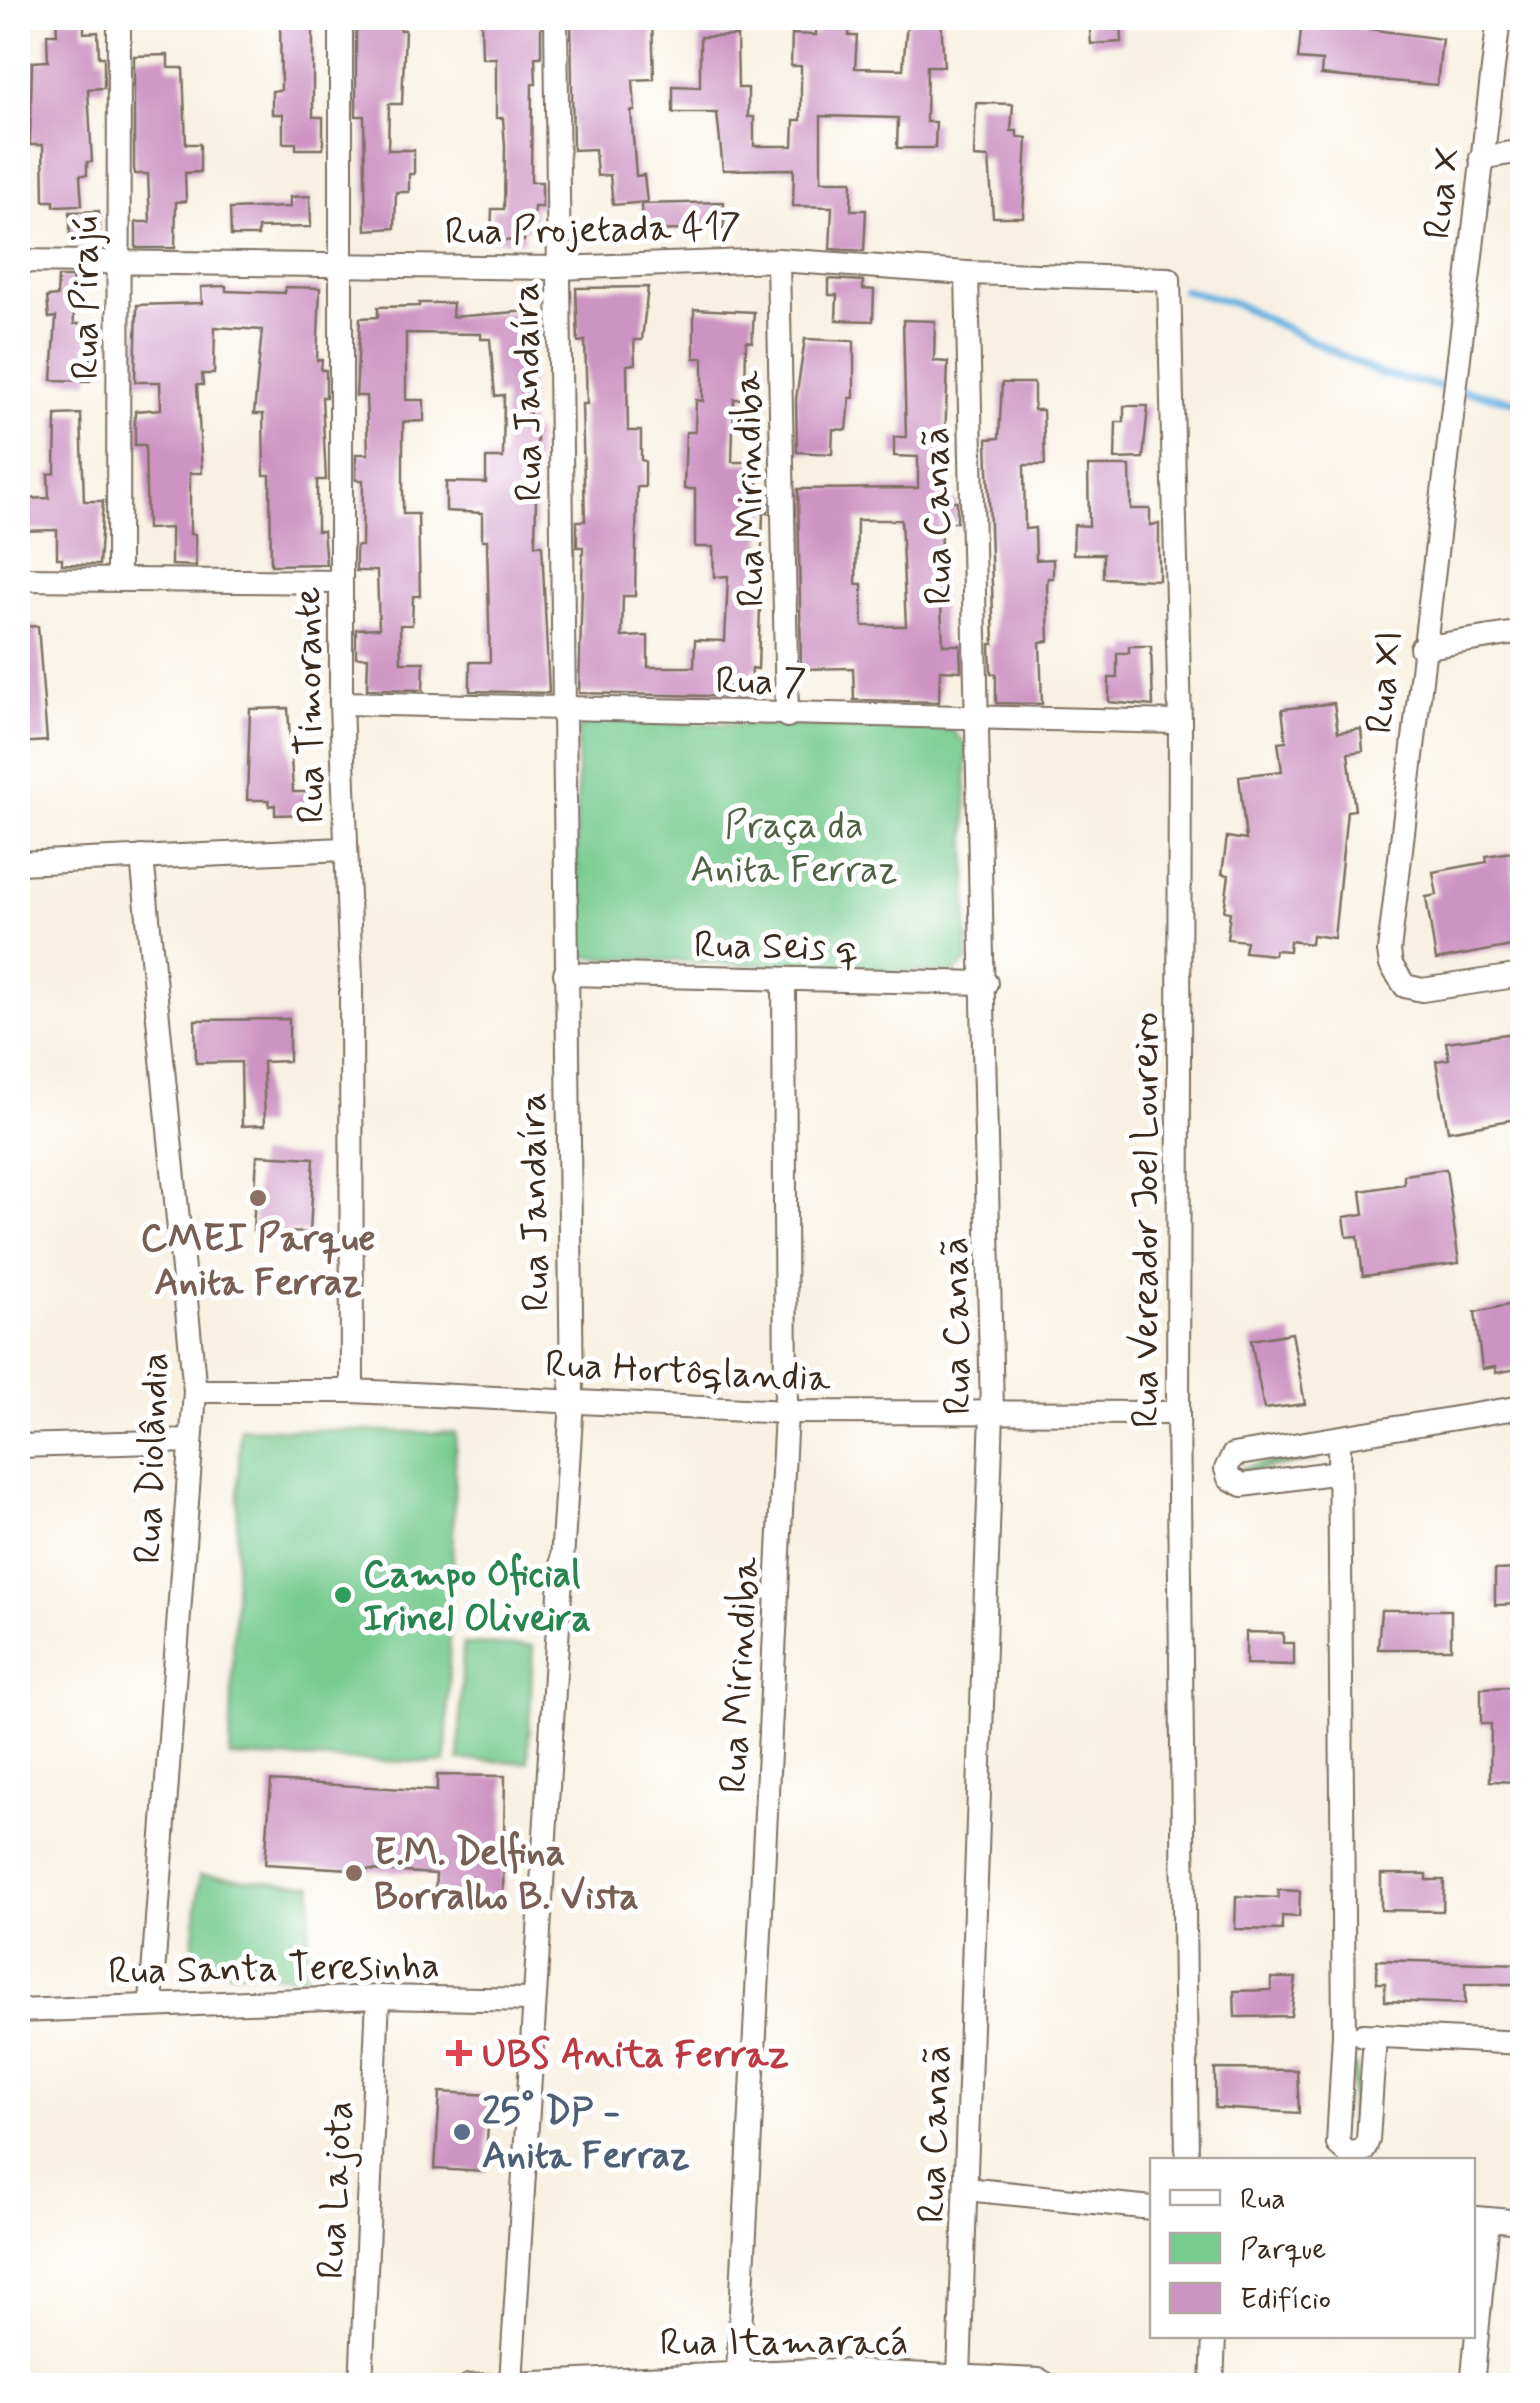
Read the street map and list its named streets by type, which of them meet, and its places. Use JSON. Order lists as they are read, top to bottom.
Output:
{
  "streets": {
    "street": [
      "Rua X",
      "Rua Projetada 417",
      "Rua Pirajú",
      "Rua Jandaíra",
      "Rua Mirindiba",
      "Rua Canaã",
      "Rua 7",
      "Rua XI",
      "Rua Timorante",
      "Rua Seis q",
      "Rua Vereador Joel Loureiro",
      "Rua Hortôqlandia",
      "Rua Diolândia",
      "Rua Santa Teresinha",
      "Rua Lajota",
      "Rua Itamaracá"
    ]
  },
  "crossings": [
    ["Rua X", "Rua XI"],
    ["Rua Projetada 417", "Rua Pirajú"],
    ["Rua Projetada 417", "Rua Jandaíra"],
    ["Rua Projetada 417", "Rua Mirindiba"],
    ["Rua Projetada 417", "Rua Canaã"],
    ["Rua Projetada 417", "Rua Timorante"],
    ["Rua Projetada 417", "Rua Vereador Joel Loureiro"],
    ["Rua Jandaíra", "Rua 7"],
    ["Rua Jandaíra", "Rua Seis q"],
    ["Rua Jandaíra", "Rua Hortôqlandia"],
    ["Rua Jandaíra", "Rua Santa Teresinha"],
    ["Rua Jandaíra", "Rua Itamaracá"],
    ["Rua Mirindiba", "Rua 7"],
    ["Rua Mirindiba", "Rua Seis q"],
    ["Rua Mirindiba", "Rua Hortôqlandia"],
    ["Rua Mirindiba", "Rua Itamaracá"],
    ["Rua Canaã", "Rua 7"],
    ["Rua Canaã", "Rua Seis q"],
    ["Rua Canaã", "Rua Hortôqlandia"],
    ["Rua Canaã", "Rua Itamaracá"],
    ["Rua 7", "Rua Timorante"],
    ["Rua 7", "Rua Vereador Joel Loureiro"],
    ["Rua Timorante", "Rua Hortôqlandia"],
    ["Rua Vereador Joel Loureiro", "Rua Hortôqlandia"],
    ["Rua Hortôqlandia", "Rua Diolândia"],
    ["Rua Diolândia", "Rua Santa Teresinha"],
    ["Rua Santa Teresinha", "Rua Lajota"]
  ],
  "parks": ["Praça da Anita Ferraz"],
  "places": {
    "other": [
      "CMEI Parque Anita Ferraz",
      "Campo Oficial Irinel Oliveira",
      "E.M. Delfina Borralho B. Vista",
      "25° DP - Anita Ferraz"
    ],
    "health": ["UBS Anita Ferraz"]
  },
  "legend": ["Rua", "Parque", "Edifício"]
}
